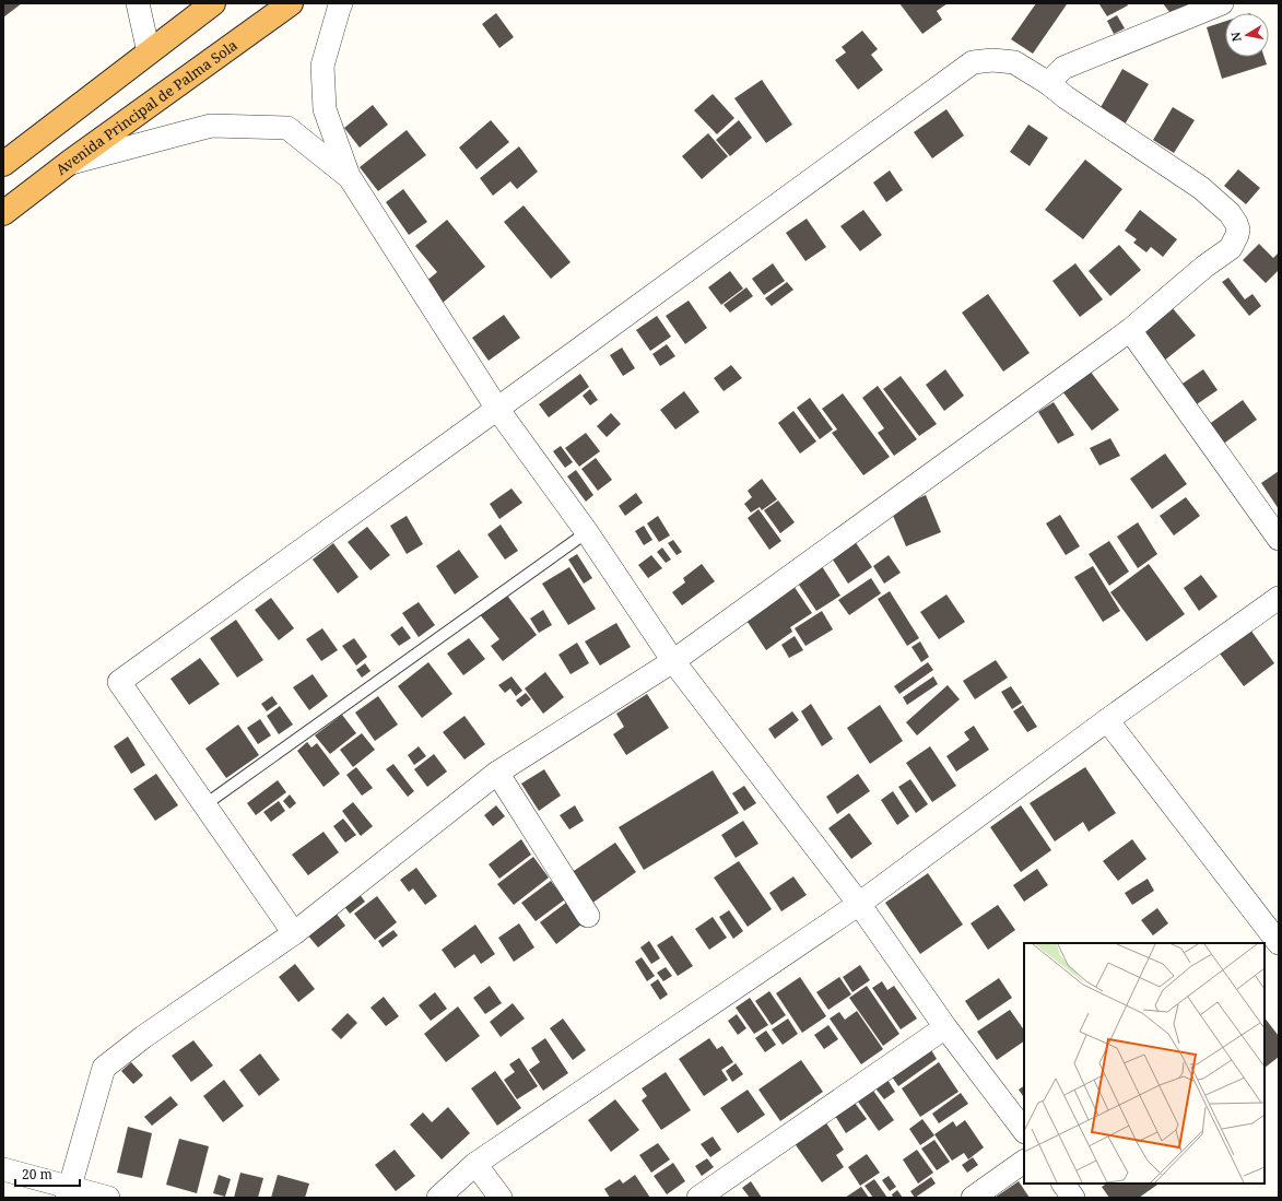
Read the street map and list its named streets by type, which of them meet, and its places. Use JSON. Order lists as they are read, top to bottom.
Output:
{
  "streets": {
    "highway": ["Avenida Principal de Palma Sola"]
  },
  "scale_bar": "20 m",
  "north": "left"
}
